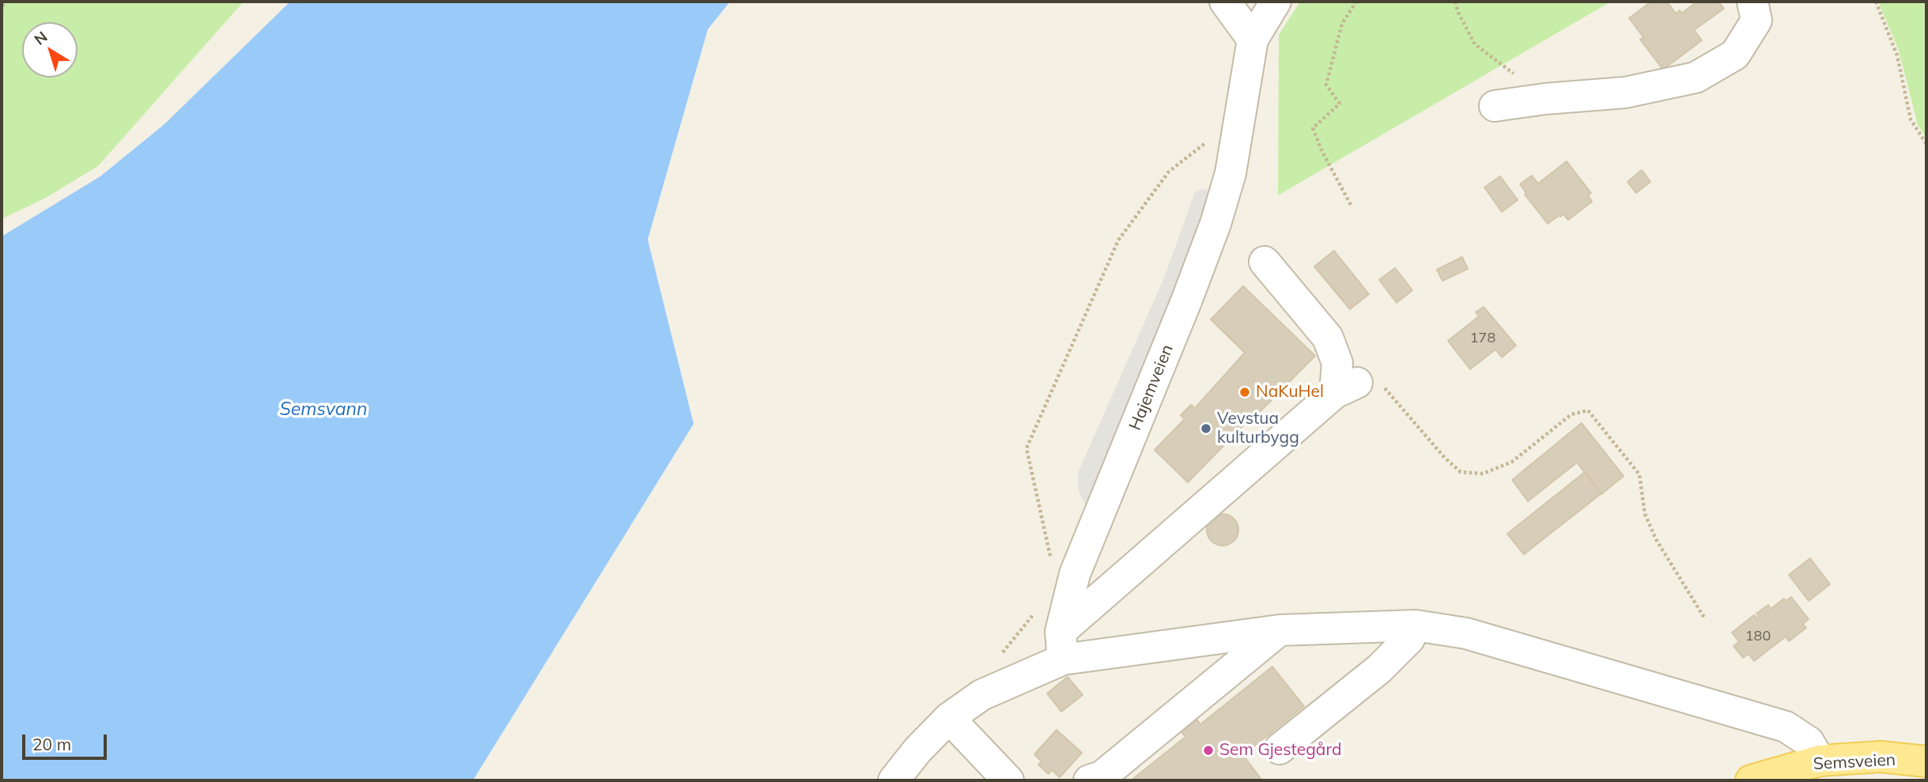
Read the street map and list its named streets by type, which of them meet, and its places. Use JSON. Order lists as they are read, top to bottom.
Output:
{
  "streets": {
    "main road": ["Semsveien"],
    "street": ["Hajemveien"]
  },
  "water": ["Semsvann"],
  "places": ["NaKuHel", "Vevstua kulturbygg", "Sem Gjestegård"],
  "house_numbers": ["178", "180"],
  "scale_bar": "20 m",
  "north": "top left"
}
